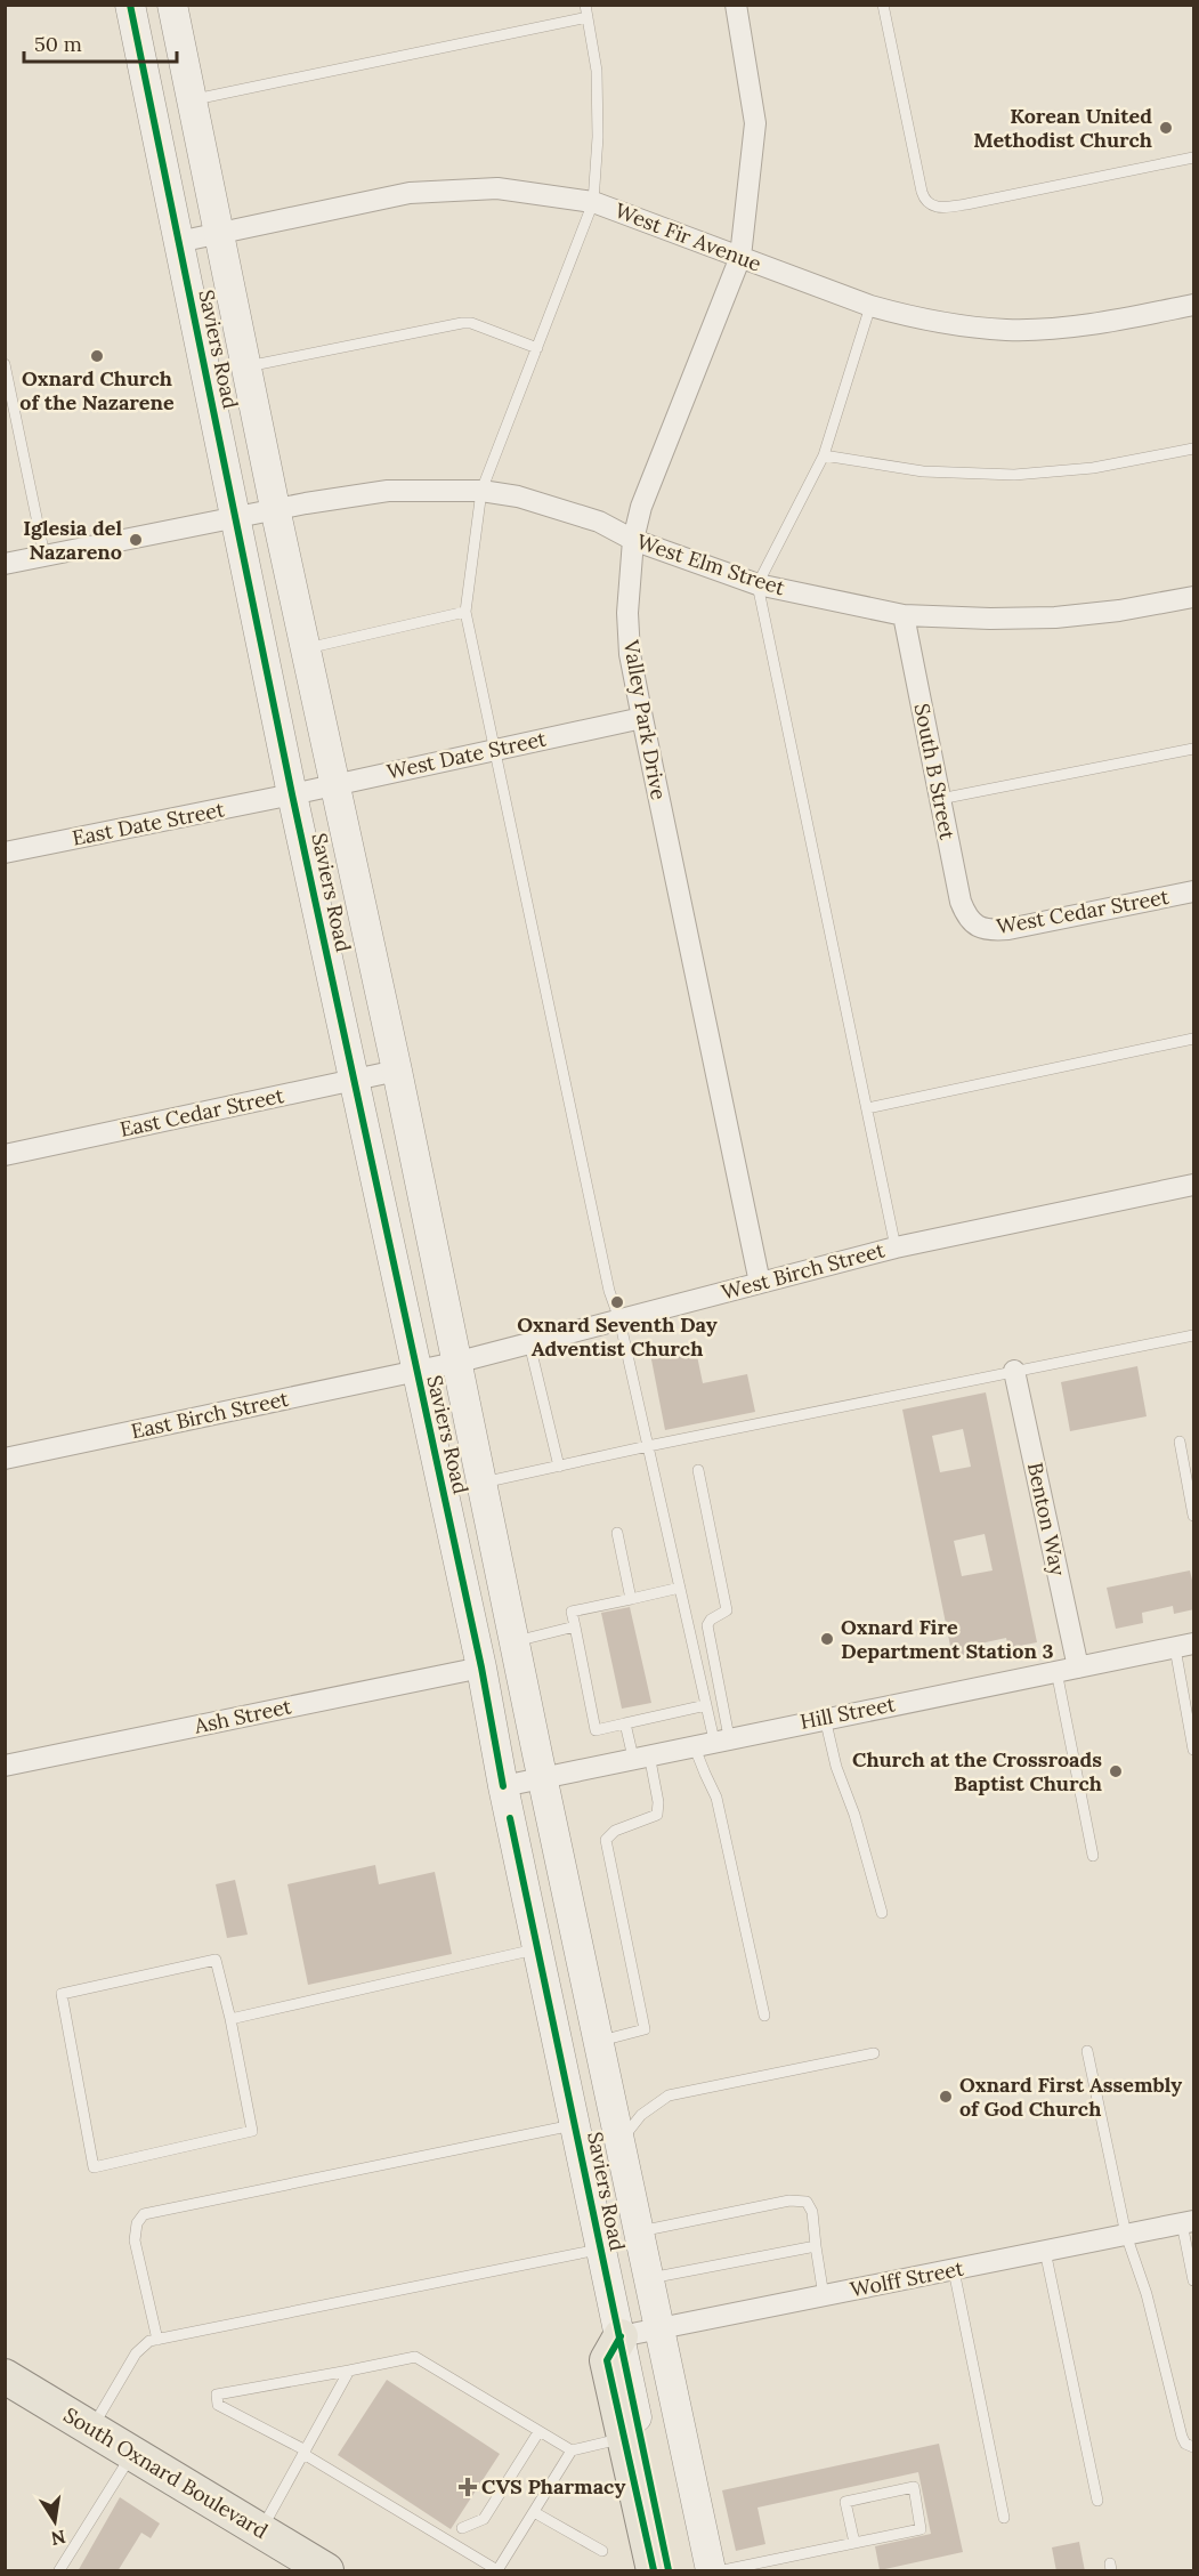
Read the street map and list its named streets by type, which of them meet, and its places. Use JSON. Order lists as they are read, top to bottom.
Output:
{
  "streets": {
    "main road": ["Saviers Road", "South Oxnard Boulevard"],
    "street": [
      "West Fir Avenue",
      "West Elm Street",
      "Valley Park Drive",
      "West Date Street",
      "South B Street",
      "East Date Street",
      "West Cedar Street",
      "East Cedar Street",
      "West Birch Street",
      "East Birch Street",
      "Benton Way",
      "Hill Street",
      "Ash Street",
      "Wolff Street"
    ]
  },
  "crossings": [
    ["West Fir Avenue", "Saviers Road"],
    ["West Fir Avenue", "Valley Park Drive"],
    ["Saviers Road", "West Elm Street"],
    ["Saviers Road", "West Date Street"],
    ["Saviers Road", "East Date Street"],
    ["Saviers Road", "East Cedar Street"],
    ["Saviers Road", "West Birch Street"],
    ["Saviers Road", "East Birch Street"],
    ["Saviers Road", "Hill Street"],
    ["Saviers Road", "Ash Street"],
    ["Saviers Road", "Wolff Street"],
    ["West Elm Street", "Valley Park Drive"],
    ["West Elm Street", "South B Street"],
    ["Valley Park Drive", "West Date Street"],
    ["Valley Park Drive", "West Birch Street"],
    ["West Date Street", "East Date Street"],
    ["South B Street", "West Cedar Street"],
    ["West Birch Street", "East Birch Street"],
    ["Benton Way", "Hill Street"]
  ],
  "places": {
    "other": [
      "Korean United Methodist Church",
      "Oxnard Church of the Nazarene",
      "Iglesia del Nazareno",
      "Oxnard Seventh Day Adventist Church",
      "Oxnard Fire Department Station 3",
      "Church at the Crossroads Baptist Church",
      "Oxnard First Assembly of God Church"
    ],
    "health": ["CVS Pharmacy"]
  },
  "scale_bar": "50 m",
  "north": "bottom"
}
